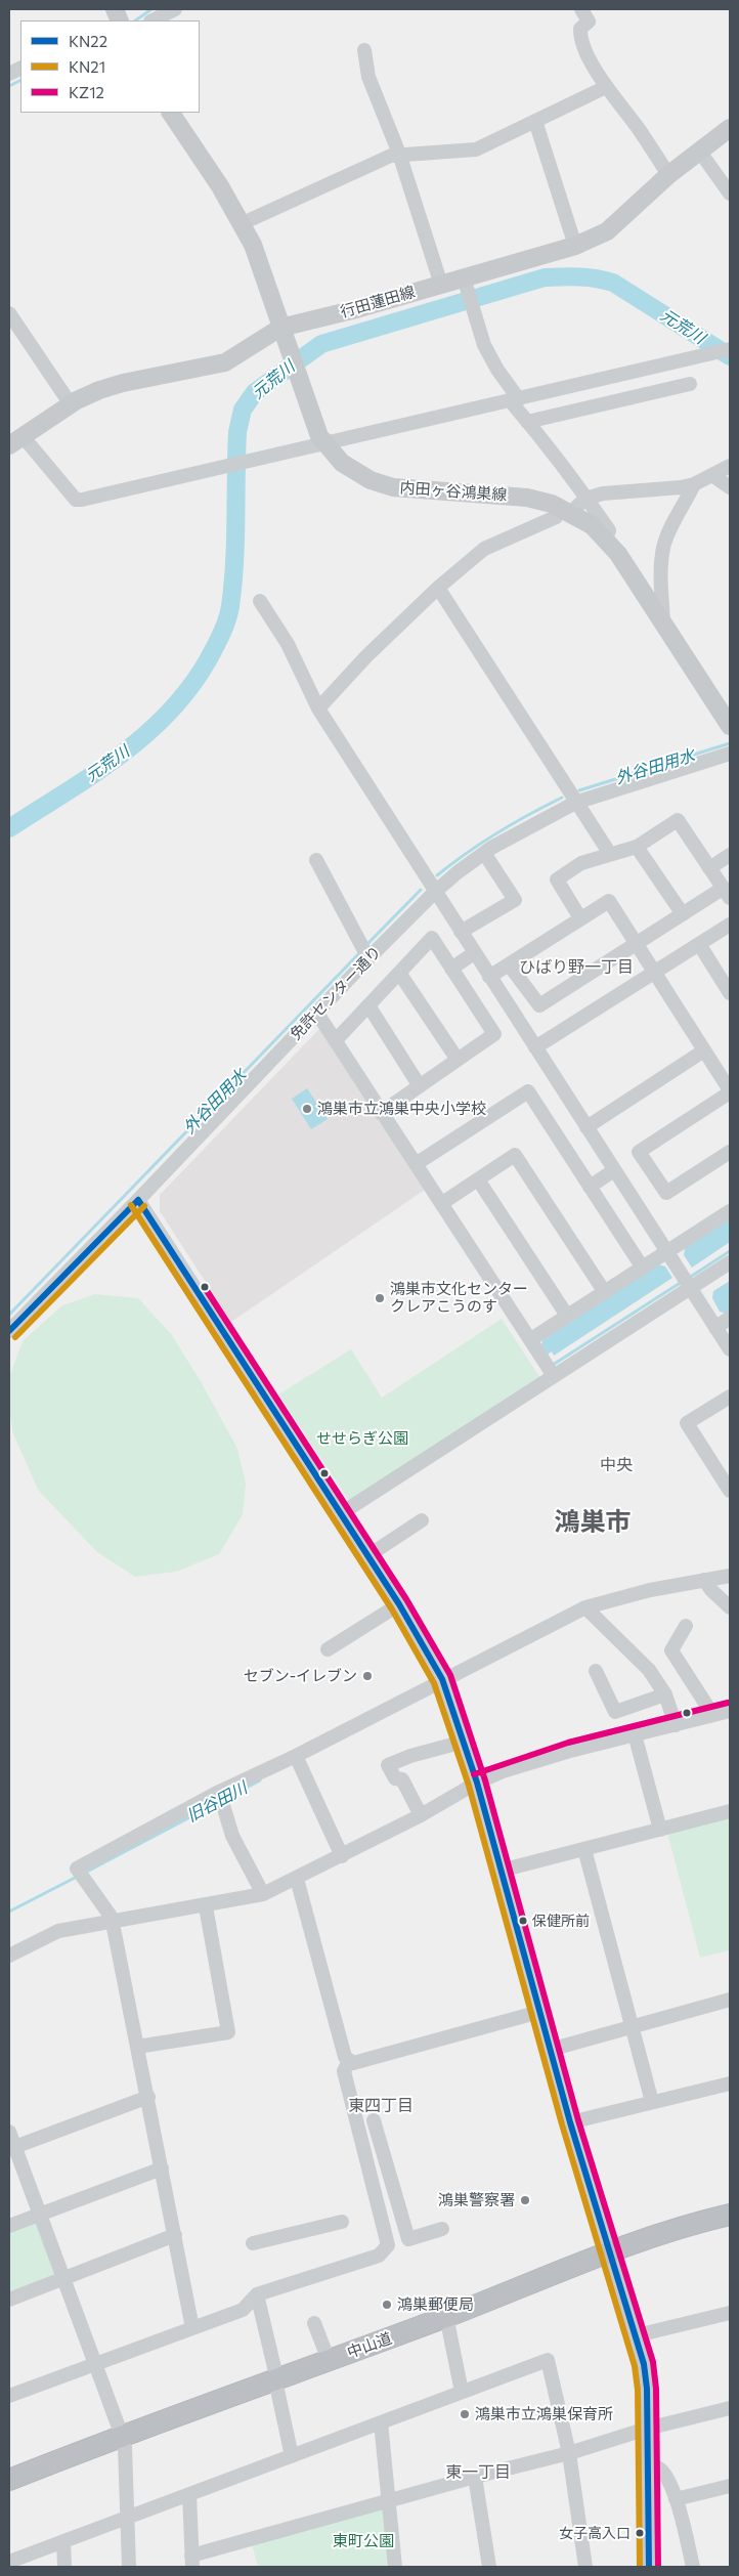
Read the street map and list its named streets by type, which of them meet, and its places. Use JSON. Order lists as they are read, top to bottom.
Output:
{
  "streets": {
    "highway": ["中山道"],
    "main road": ["行田蓮田線", "内田ヶ谷鴻巣線"],
    "street": ["免許センター通り"]
  },
  "crossings": [
    ["行田蓮田線", "内田ヶ谷鴻巣線"]
  ],
  "districts": [
    "ひばり野一丁目",
    "中央",
    "鴻巣市",
    "東四丁目",
    "東一丁目"
  ],
  "water": ["元荒川", "外谷田用水", "旧谷田川"],
  "parks": ["せせらぎ公園", "東町公園"],
  "places": [
    "鴻巣市立鴻巣中央小学校",
    "鴻巣市文化センター クレアこうのす",
    "セブン-イレブン",
    "保健所前",
    "鴻巣警察署",
    "鴻巣郵便局",
    "鴻巣市立鴻巣保育所",
    "女子高入口"
  ],
  "lines": ["transit line KN22", "transit line KN21", "transit line KZ12"],
  "legend": ["KN22", "KN21", "KZ12"]
}
